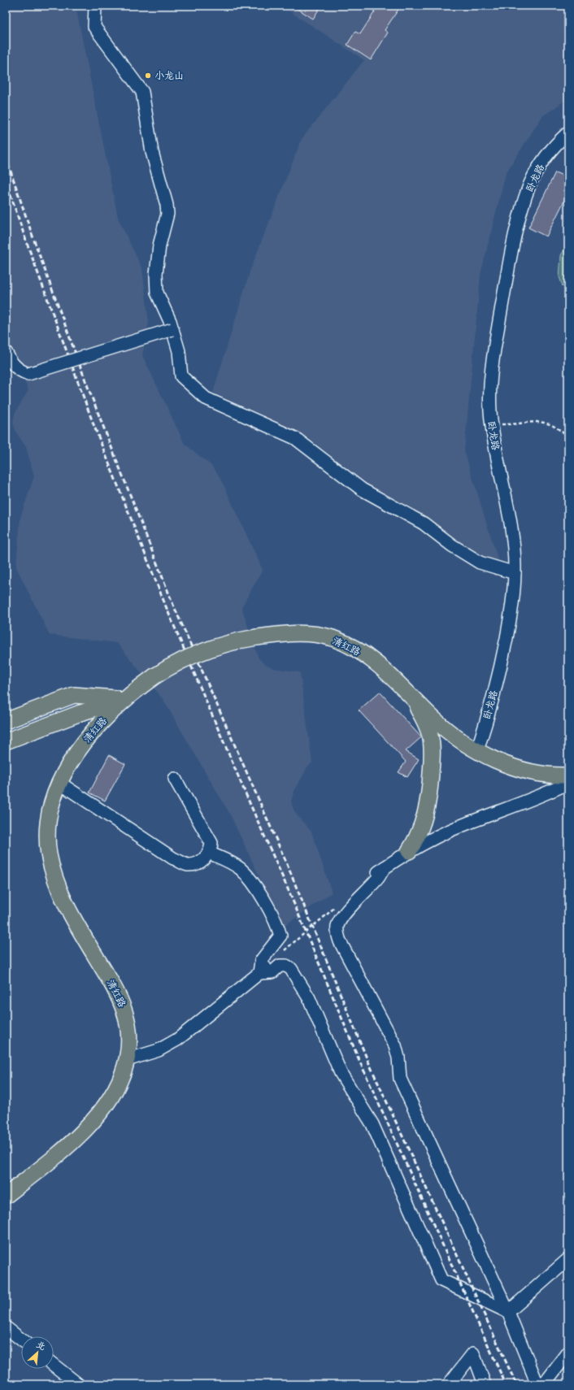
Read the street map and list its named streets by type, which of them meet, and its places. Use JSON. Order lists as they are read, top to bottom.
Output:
{
  "streets": {
    "main road": ["清红路"],
    "street": ["卧龙路"]
  },
  "crossings": [
    ["卧龙路", "清红路"]
  ],
  "places": ["小龙山"],
  "north": "top right"
}
